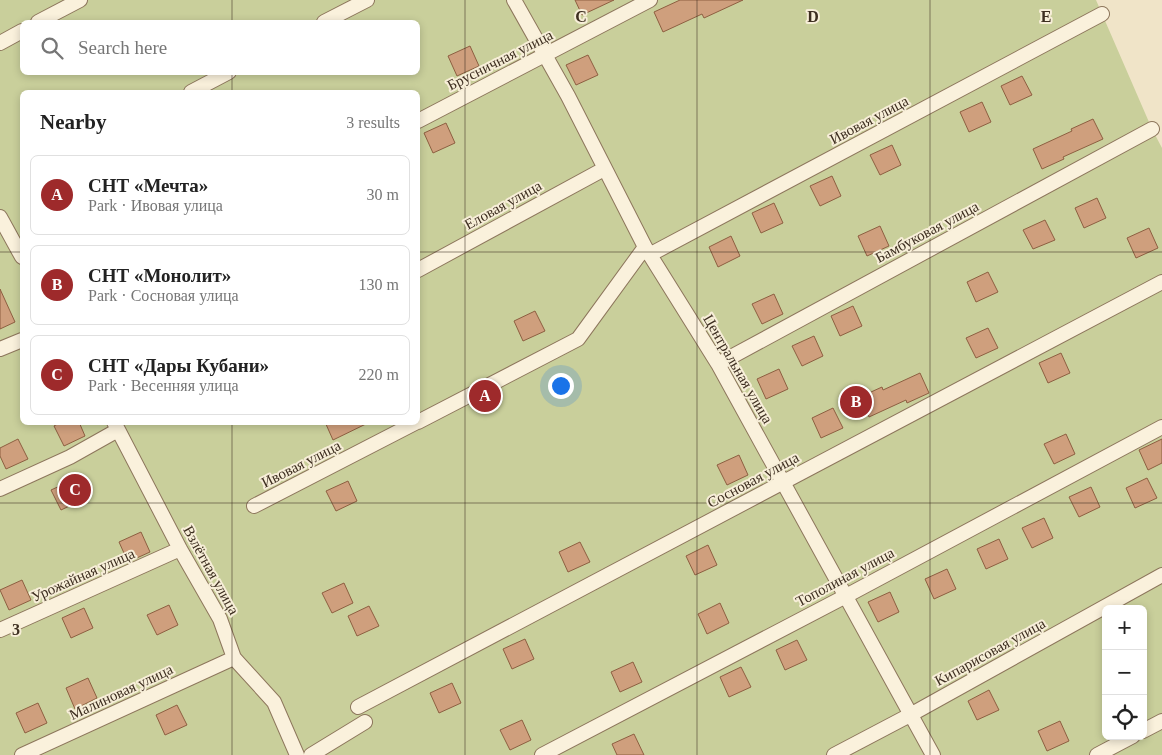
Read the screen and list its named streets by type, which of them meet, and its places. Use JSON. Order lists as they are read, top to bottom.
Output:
{
  "streets": {
    "street": [
      "Брусничная улица",
      "Ивовая улица",
      "Еловая улица",
      "Бамбуковая улица",
      "Центральная улица",
      "Сосновая улица",
      "Взлётная улица",
      "Урожайная улица",
      "Тополиная улица",
      "Кипарисовая улица",
      "Малиновая улица"
    ]
  },
  "crossings": [
    ["Брусничная улица", "Центральная улица"],
    ["Ивовая улица", "Центральная улица"],
    ["Еловая улица", "Центральная улица"],
    ["Бамбуковая улица", "Центральная улица"],
    ["Центральная улица", "Сосновая улица"],
    ["Центральная улица", "Тополиная улица"],
    ["Центральная улица", "Кипарисовая улица"],
    ["Взлётная улица", "Урожайная улица"],
    ["Взлётная улица", "Малиновая улица"]
  ],
  "page": {
    "search": "Search here",
    "heading": ["Nearby", "3 results"],
    "list": [
      {
        "mark": "A",
        "name": "СНТ «Мечта»",
        "note": "Park · Ивовая улица",
        "value": "30 m"
      },
      {
        "mark": "B",
        "name": "СНТ «Монолит»",
        "note": "Park · Сосновая улица",
        "value": "130 m"
      },
      {
        "mark": "C",
        "name": "СНТ «Дары Кубани»",
        "note": "Park · Весенняя улица",
        "value": "220 m"
      }
    ],
    "pins": ["A", "B", "C"],
    "map_buttons": ["+", "−"]
  },
  "grid": {
    "columns": ["C", "D", "E"],
    "rows": ["3"]
  }
}
